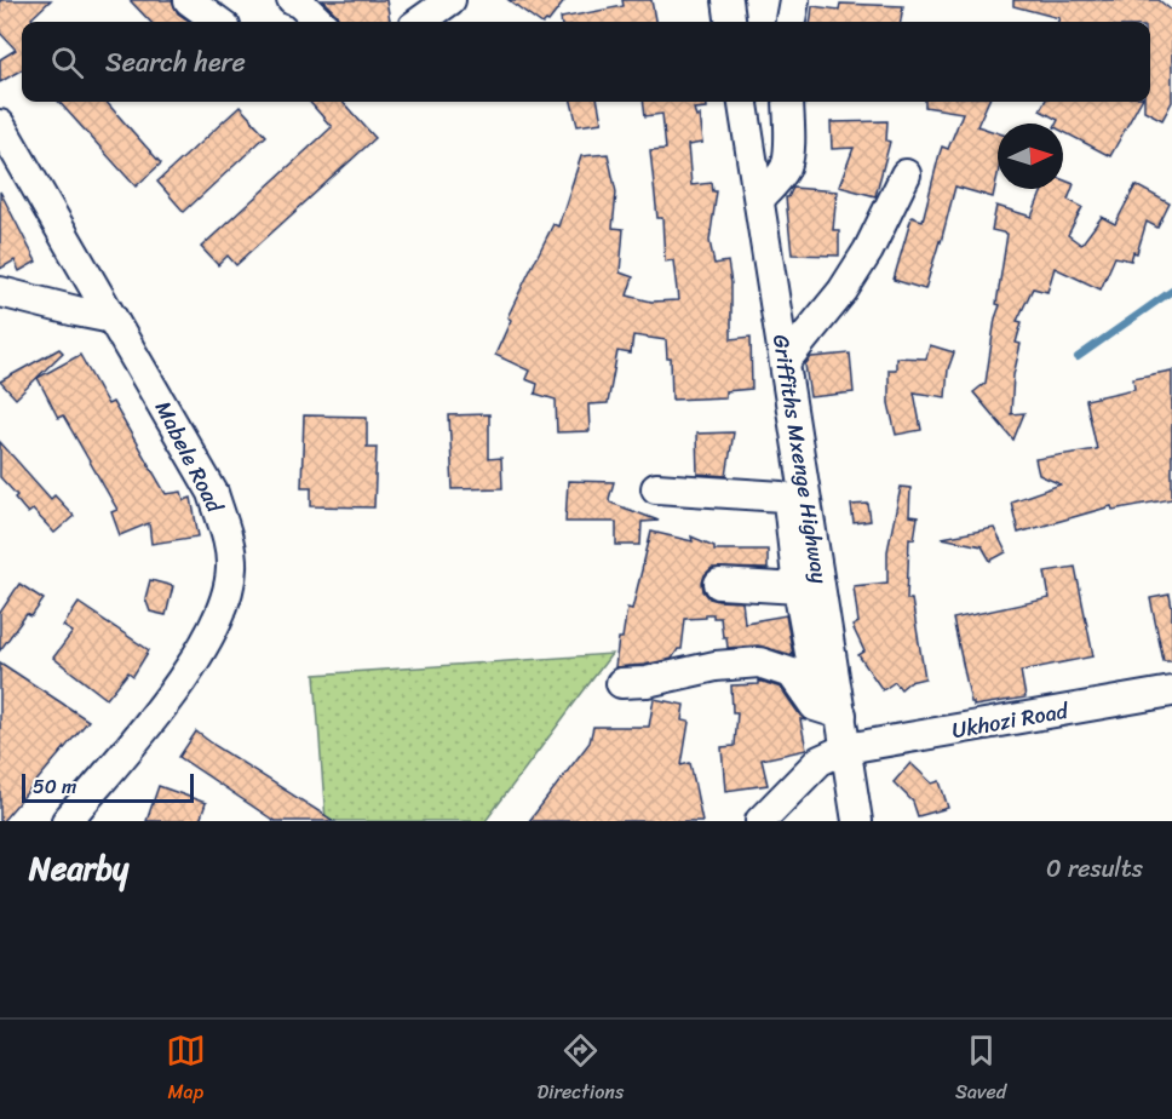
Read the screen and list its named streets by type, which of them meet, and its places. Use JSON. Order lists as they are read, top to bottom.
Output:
{
  "streets": {
    "street": ["Mabele Road", "Griffiths Mxenge Highway", "Ukhozi Road"]
  },
  "crossings": [
    ["Griffiths Mxenge Highway", "Ukhozi Road"]
  ],
  "scale_bar": "50 m",
  "north": "right",
  "page": {
    "search": "Search here",
    "scale": "50 m",
    "heading": ["Nearby", "0 results"],
    "nav": ["Map", "Directions", "Saved"]
  }
}
